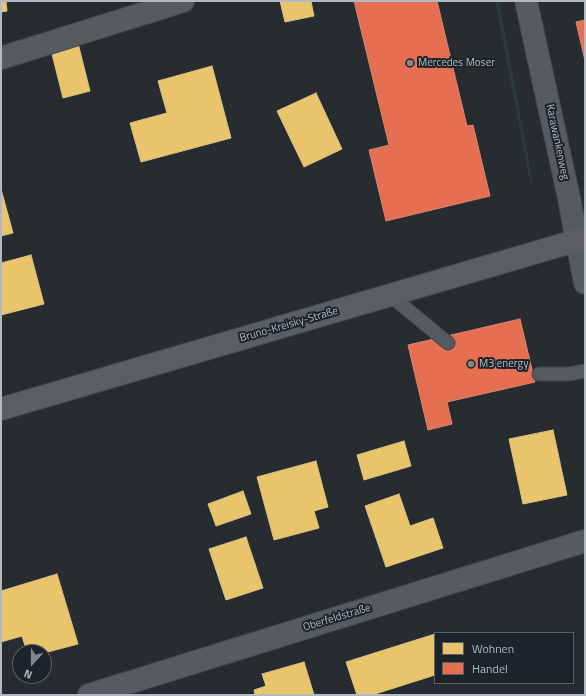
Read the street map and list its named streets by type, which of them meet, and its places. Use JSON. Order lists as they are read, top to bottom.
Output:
{
  "streets": {
    "street": ["Karawankenweg", "Bruno-Kreisky-Straße", "Oberfeldstraße"]
  },
  "crossings": [
    ["Karawankenweg", "Bruno-Kreisky-Straße"]
  ],
  "places": ["Mercedes Moser", "M3 energy"],
  "legend": ["Wohnen", "Handel"],
  "north": "bottom"
}
